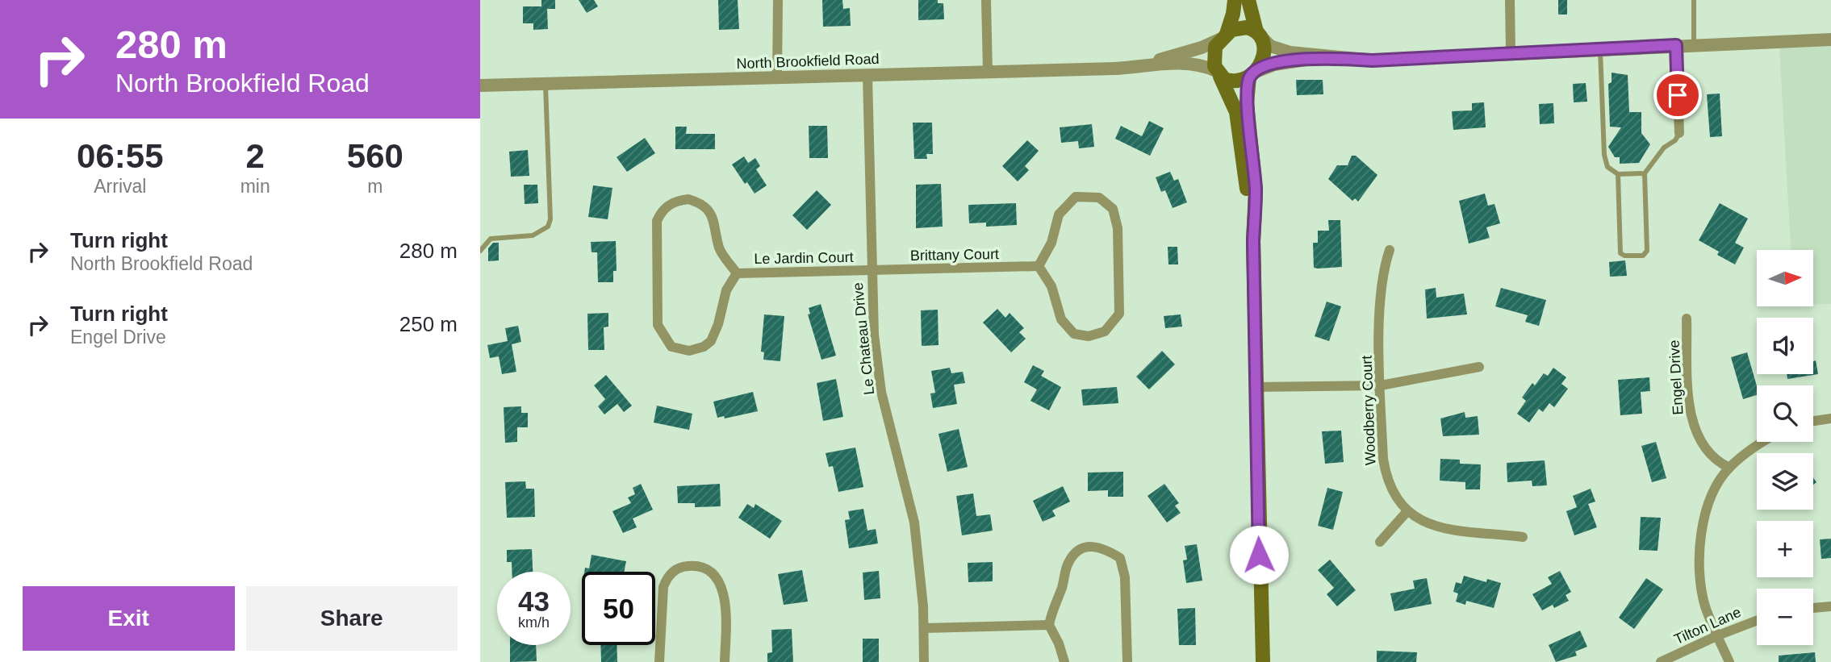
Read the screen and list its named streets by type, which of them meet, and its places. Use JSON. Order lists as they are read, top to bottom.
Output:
{
  "streets": {
    "street": [
      "North Brookfield Road",
      "Brittany Court",
      "Le Jardin Court",
      "Le Chateau Drive",
      "Engel Drive",
      "Woodberry Court",
      "Tilton Lane"
    ]
  },
  "crossings": [
    ["North Brookfield Road", "Le Chateau Drive"],
    ["Brittany Court", "Le Jardin Court"],
    ["Brittany Court", "Le Chateau Drive"],
    ["Le Jardin Court", "Le Chateau Drive"]
  ],
  "north": "right",
  "page": {
    "turn": ["280 m", "North Brookfield Road"],
    "eta": [
      "06:55",
      "Arrival",
      "2",
      "min",
      "560",
      "m"
    ],
    "list": [
      {
        "name": "Turn right",
        "note": "North Brookfield Road",
        "value": "280 m"
      },
      {
        "name": "Turn right",
        "note": "Engel Drive",
        "value": "250 m"
      }
    ],
    "map_buttons": ["+", "−"],
    "speed": "43 km/h",
    "limit": "50",
    "buttons": ["Exit", "Share"]
  }
}
